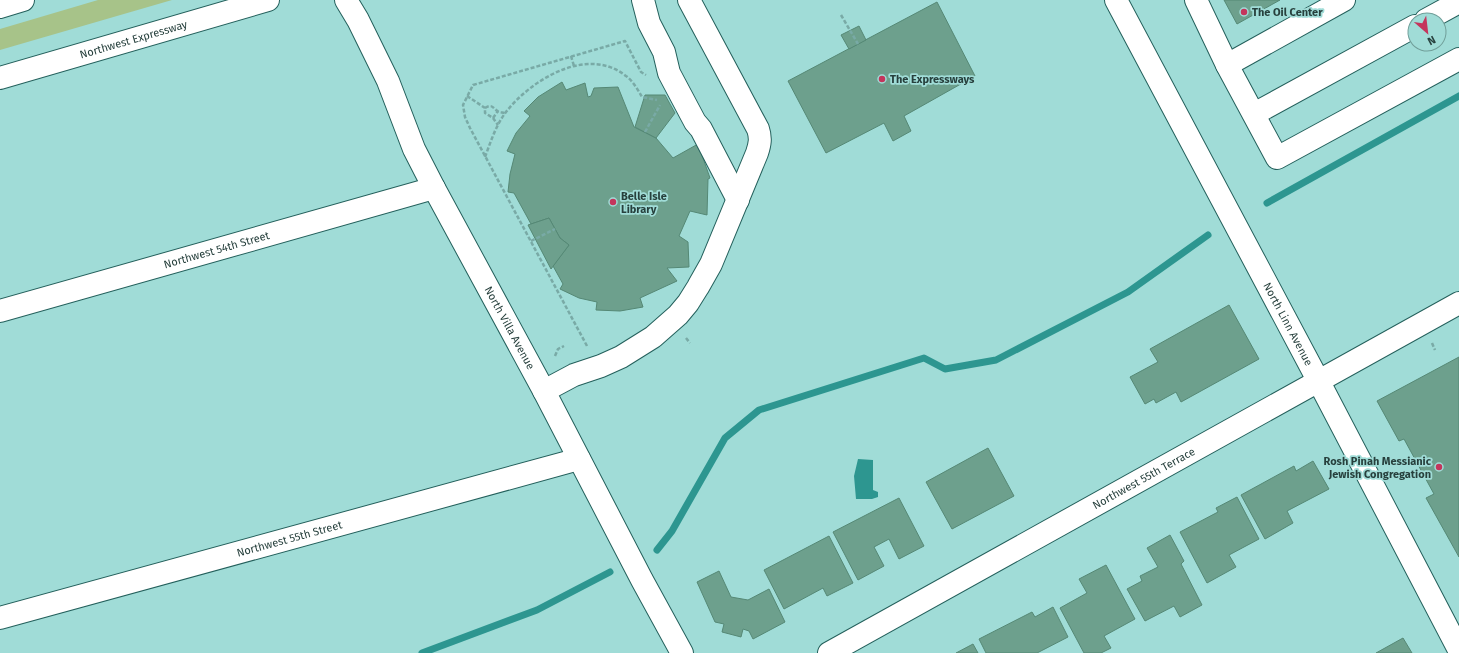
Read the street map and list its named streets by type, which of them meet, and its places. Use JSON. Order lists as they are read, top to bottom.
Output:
{
  "streets": {
    "main road": [
      "Northwest Expressway",
      "Northwest 54th Street",
      "North Linn Avenue",
      "North Villa Avenue",
      "Northwest 55th Terrace",
      "Northwest 55th Street"
    ]
  },
  "crossings": [
    ["Northwest 54th Street", "North Villa Avenue"],
    ["North Linn Avenue", "Northwest 55th Terrace"],
    ["North Villa Avenue", "Northwest 55th Street"]
  ],
  "places": [
    "The Oil Center",
    "The Expressways",
    "Belle Isle Library",
    "Rosh Pinah Messianic Jewish Congregation"
  ],
  "north": "bottom right"
}
